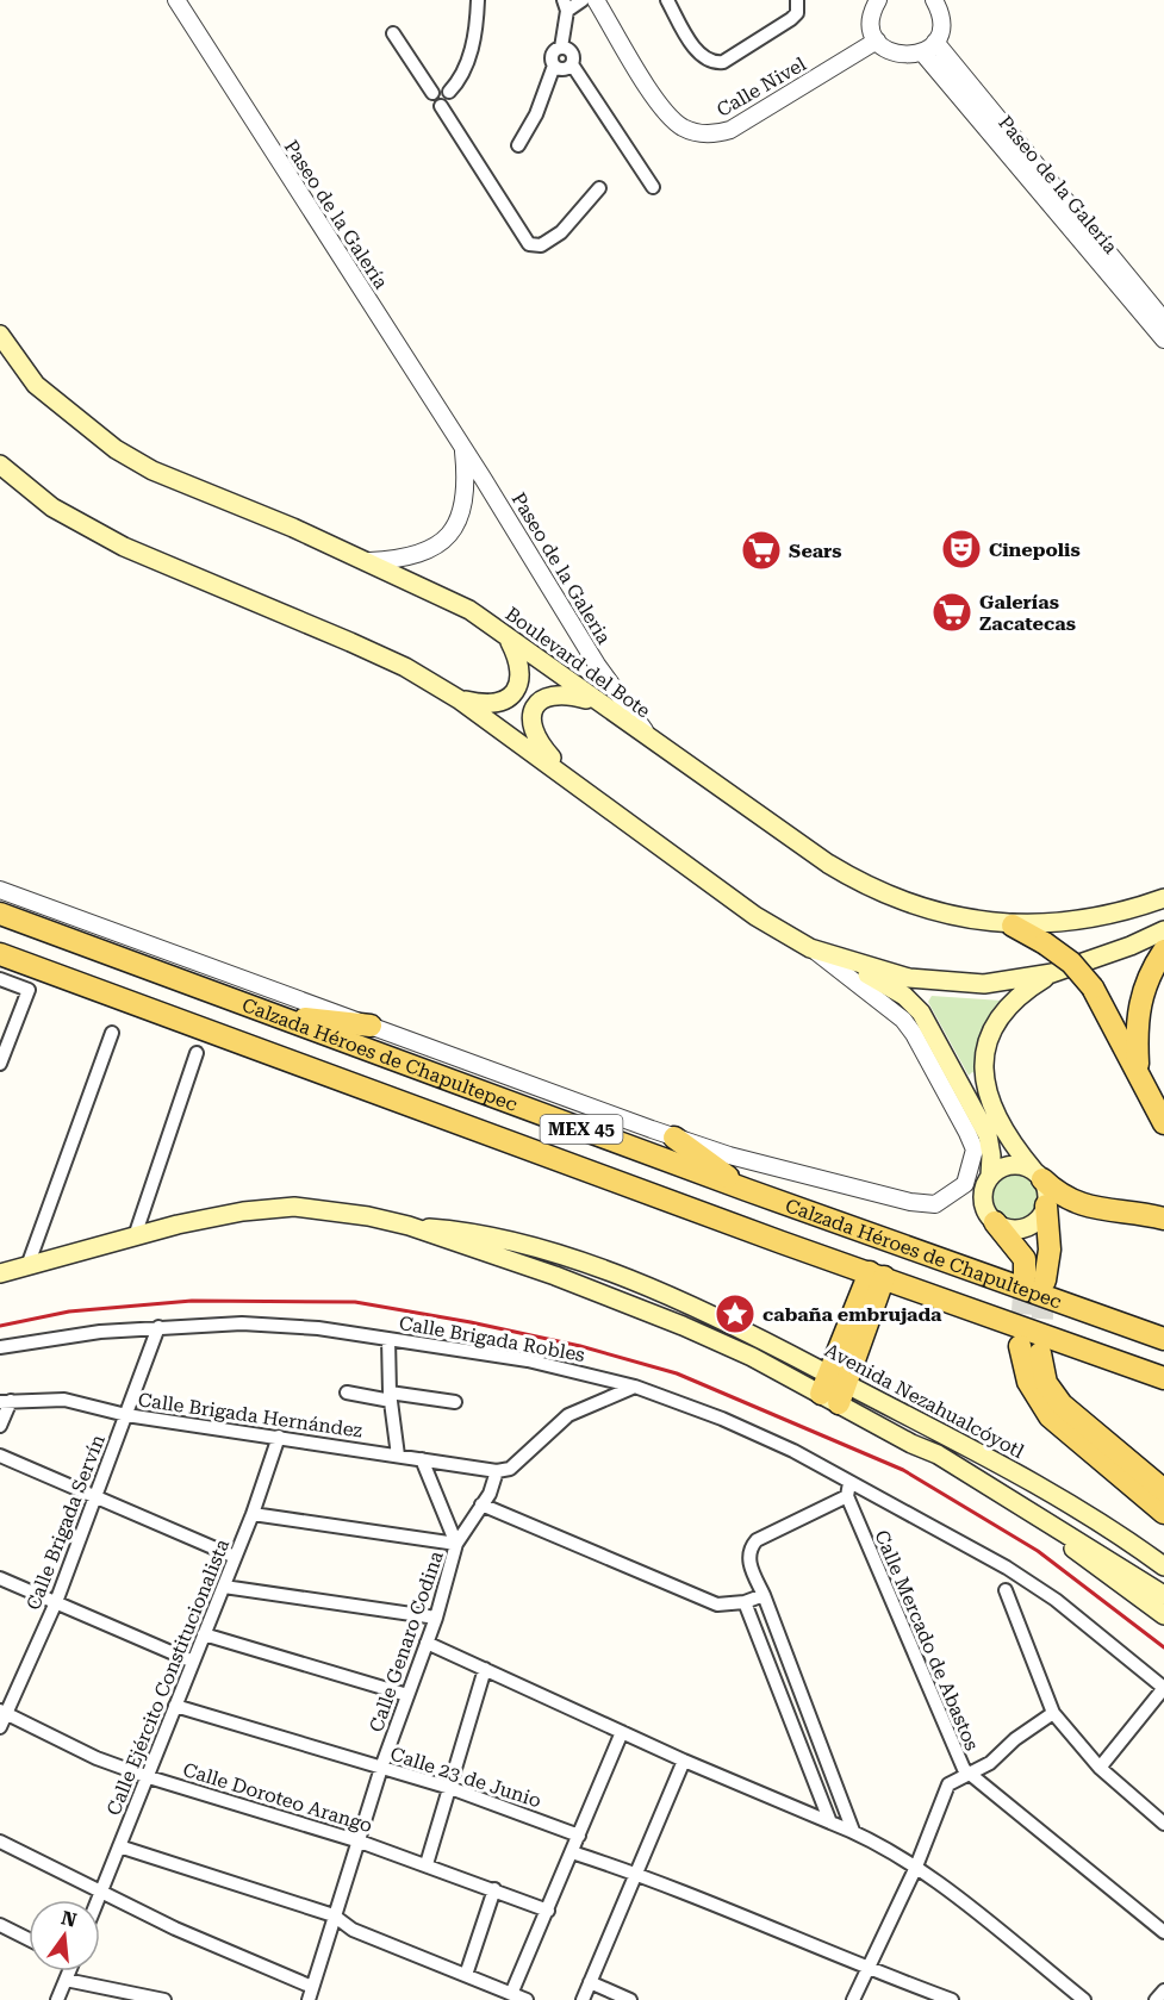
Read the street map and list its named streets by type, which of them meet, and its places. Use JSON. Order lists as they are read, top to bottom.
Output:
{
  "streets": {
    "main road": [
      "Boulevard del Bote",
      "Calzada Héroes de Chapultepec",
      "MEX 45",
      "Avenida Nezahualcóyotl"
    ],
    "street": [
      "Calle Nivel",
      "Paseo de la Galería",
      "Paseo de la Galeria",
      "Calle Brigada Robles",
      "Calle Brigada Hernández",
      "Calle Brigada Servín",
      "Calle Mercado de Abastos",
      "Calle Genaro Codina",
      "Calle Ejército Constitucionalista",
      "Calle 23 de Junio",
      "Calle Doroteo Arango"
    ]
  },
  "crossings": [
    ["Paseo de la Galería", "Paseo de la Galeria"],
    ["Paseo de la Galeria", "Boulevard del Bote"],
    ["Calle Brigada Robles", "Calle Brigada Servín"],
    ["Calle Brigada Hernández", "Calle Brigada Servín"],
    ["Calle Brigada Hernández", "Calle Genaro Codina"],
    ["Calle Brigada Hernández", "Calle Ejército Constitucionalista"],
    ["Calle Brigada Servín", "Calle Doroteo Arango"],
    ["Calle Genaro Codina", "Calle 23 de Junio"],
    ["Calle Genaro Codina", "Calle Doroteo Arango"],
    ["Calle Ejército Constitucionalista", "Calle 23 de Junio"],
    ["Calle Ejército Constitucionalista", "Calle Doroteo Arango"]
  ],
  "places": {
    "theatre": ["Cinepolis"],
    "supermarket": ["Sears", "Galerías Zacatecas"],
    "place": ["cabaña embrujada"]
  },
  "north": "top"
}
